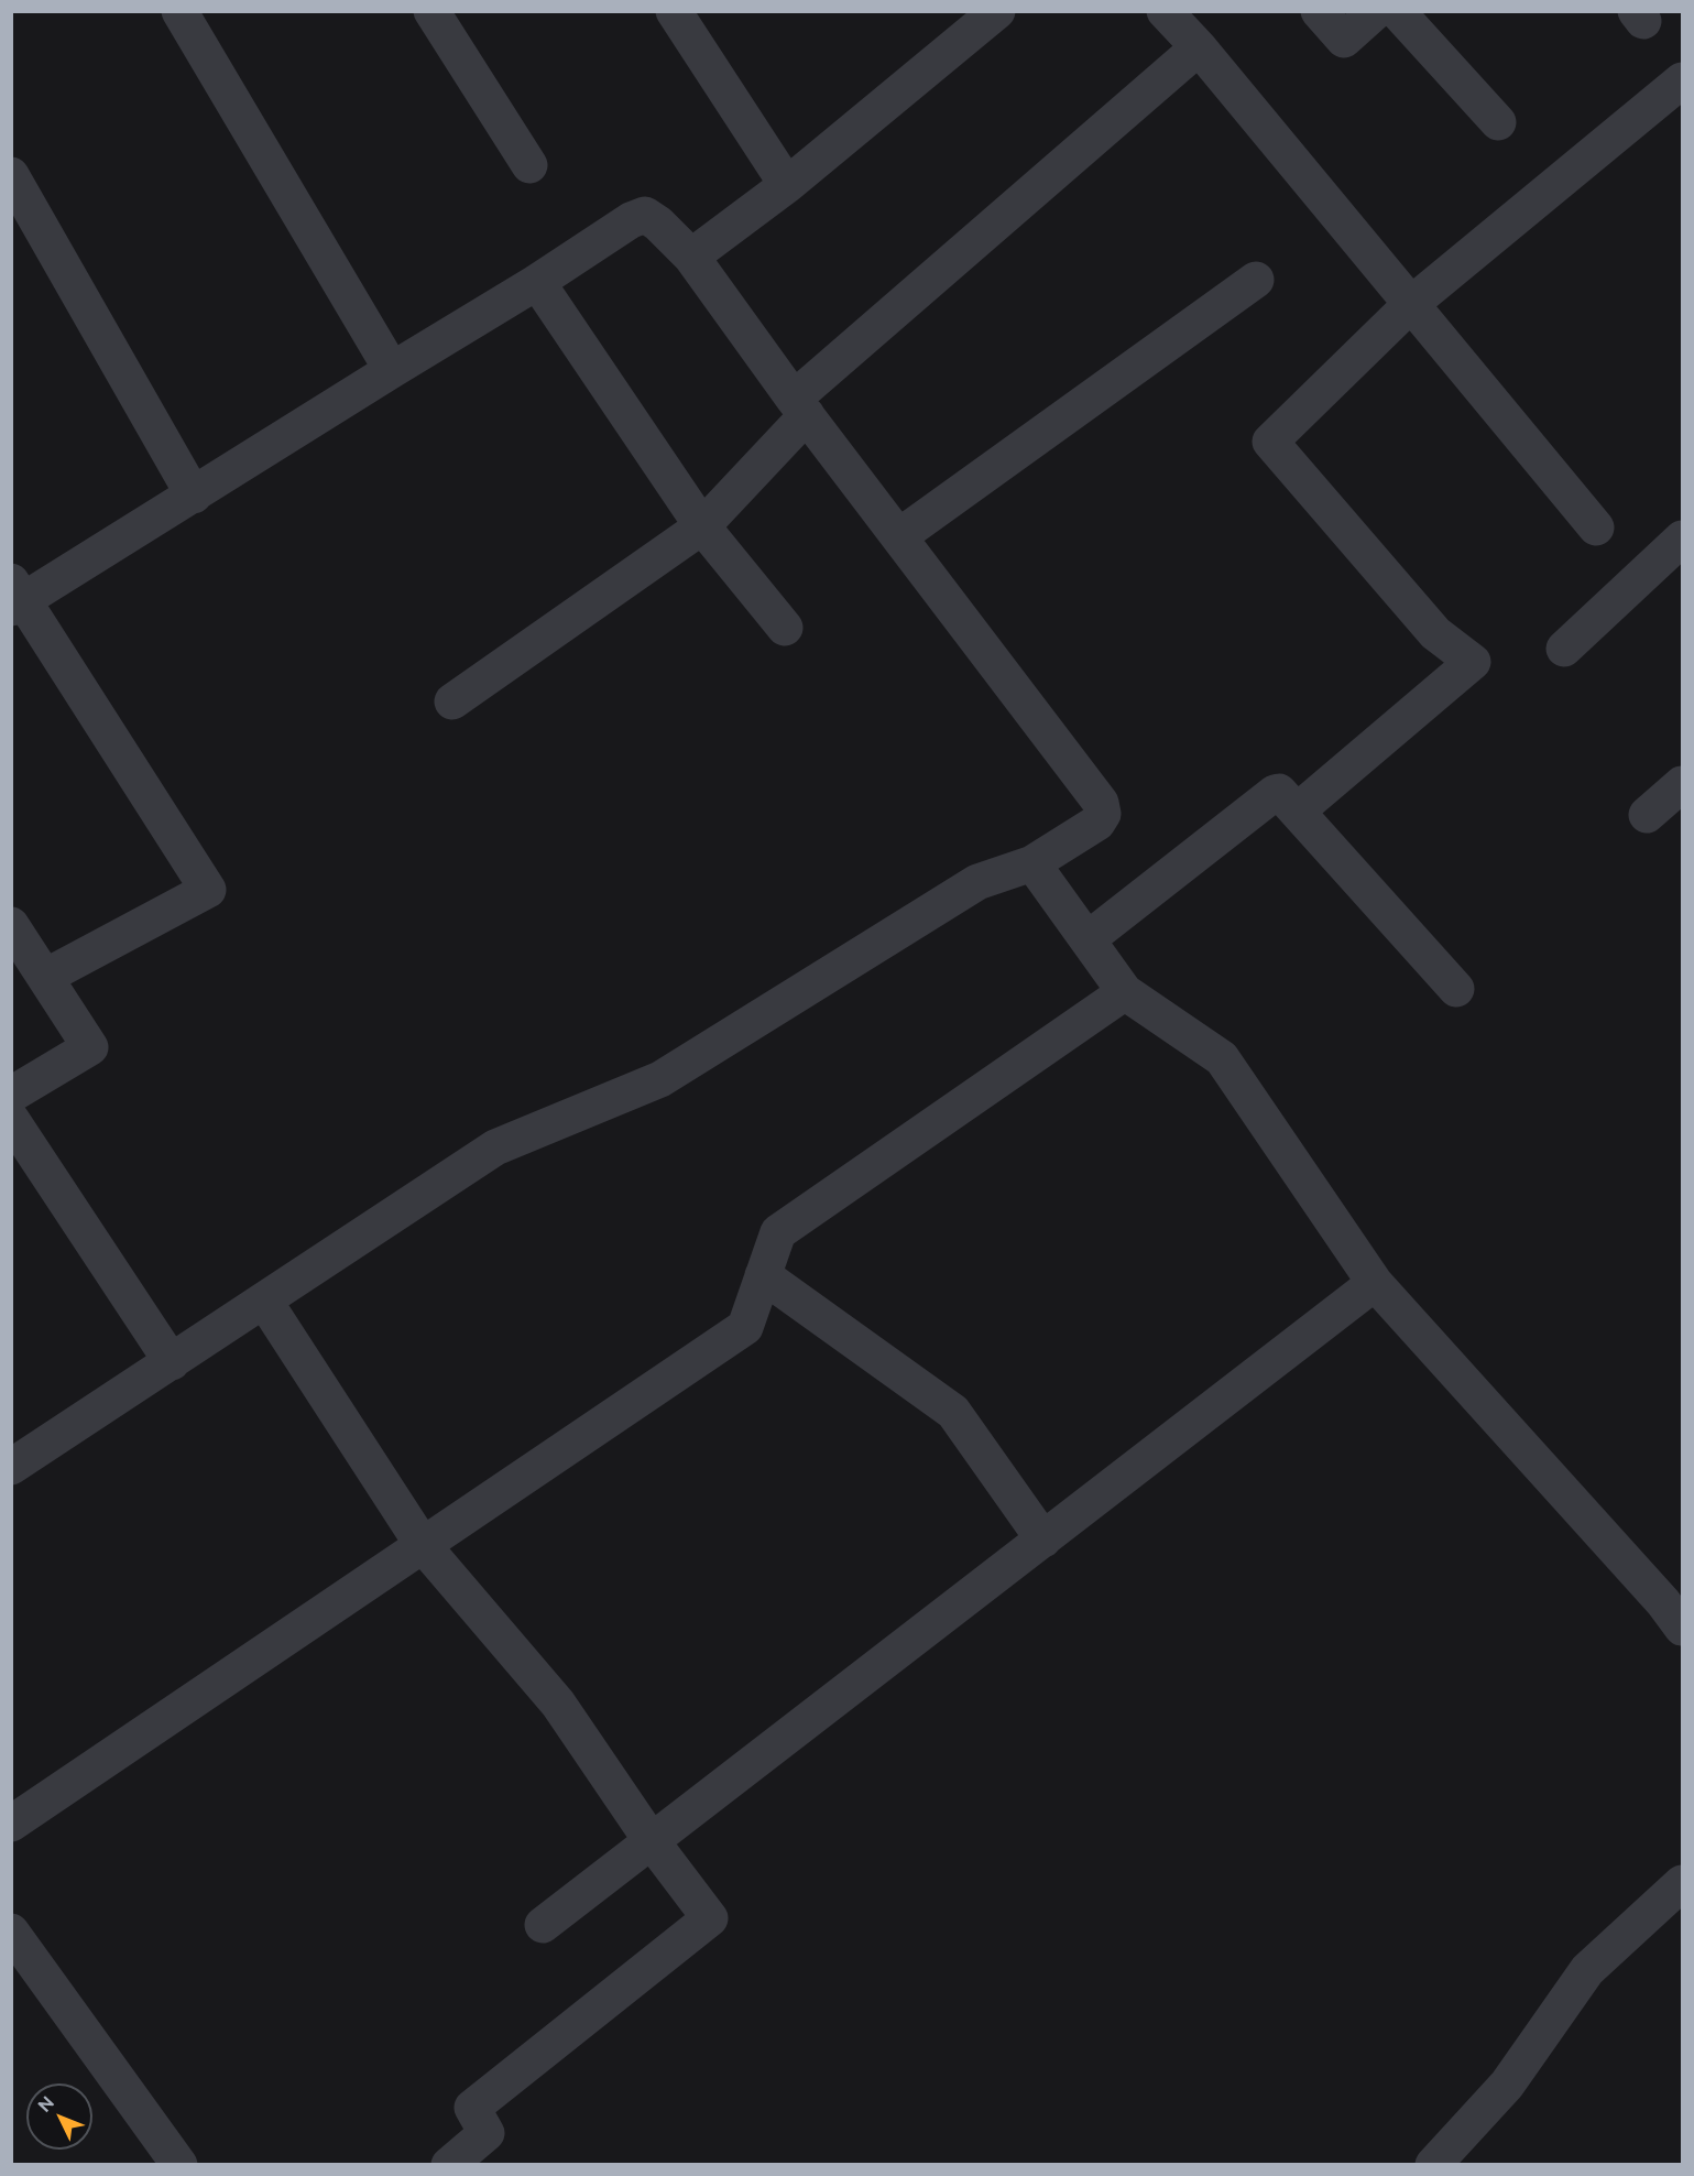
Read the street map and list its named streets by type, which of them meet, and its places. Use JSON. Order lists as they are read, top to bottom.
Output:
{
  "north": "top left"
}
